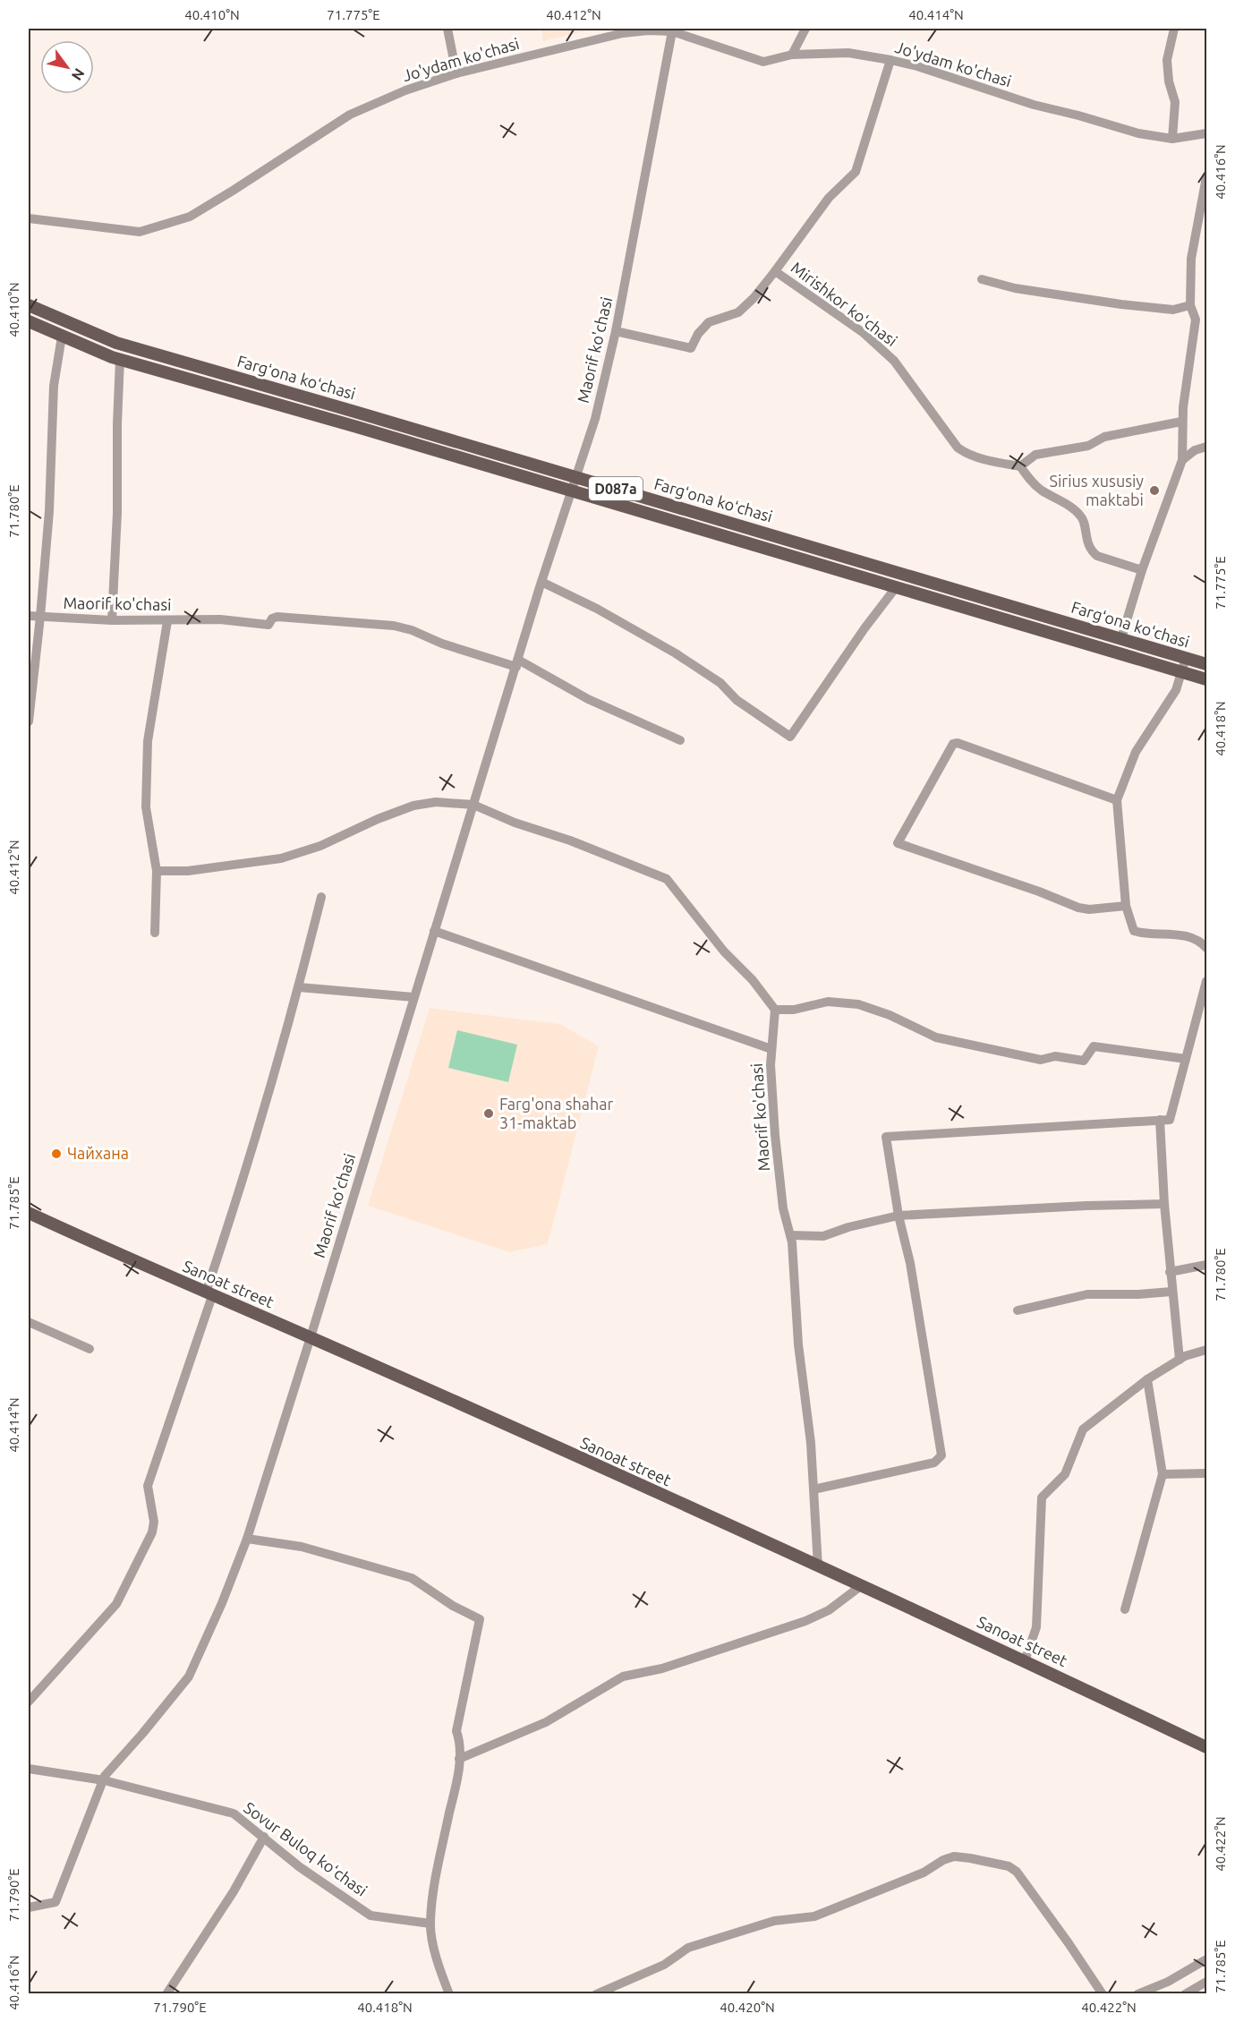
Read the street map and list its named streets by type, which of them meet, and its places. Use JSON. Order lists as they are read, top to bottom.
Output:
{
  "streets": {
    "main road": ["Fargʻona koʻchasi", "D087a", "Sanoat street"],
    "street": [
      "Jo'ydam ko'chasi",
      "Mirishkor koʻchasi",
      "Maorif ko'chasi",
      "Sovur Buloq koʻchasi"
    ]
  },
  "crossings": [
    ["Jo'ydam ko'chasi", "Mirishkor koʻchasi"],
    ["Jo'ydam ko'chasi", "Maorif ko'chasi"],
    ["Maorif ko'chasi", "Fargʻona koʻchasi"],
    ["Maorif ko'chasi", "Sanoat street"],
    ["Maorif ko'chasi", "Sovur Buloq koʻchasi"]
  ],
  "places": ["Sirius xususiy maktabi", "Farg'ona shahar 31-maktab", "Чайхана"],
  "north": "bottom right",
  "coordinates": [
    "40.410°N",
    "71.775°E",
    "40.412°N",
    "40.414°N",
    "40.416°N",
    "71.780°E",
    "40.418°N",
    "71.785°E",
    "40.422°N",
    "71.790°E",
    "40.420°N"
  ]
}
